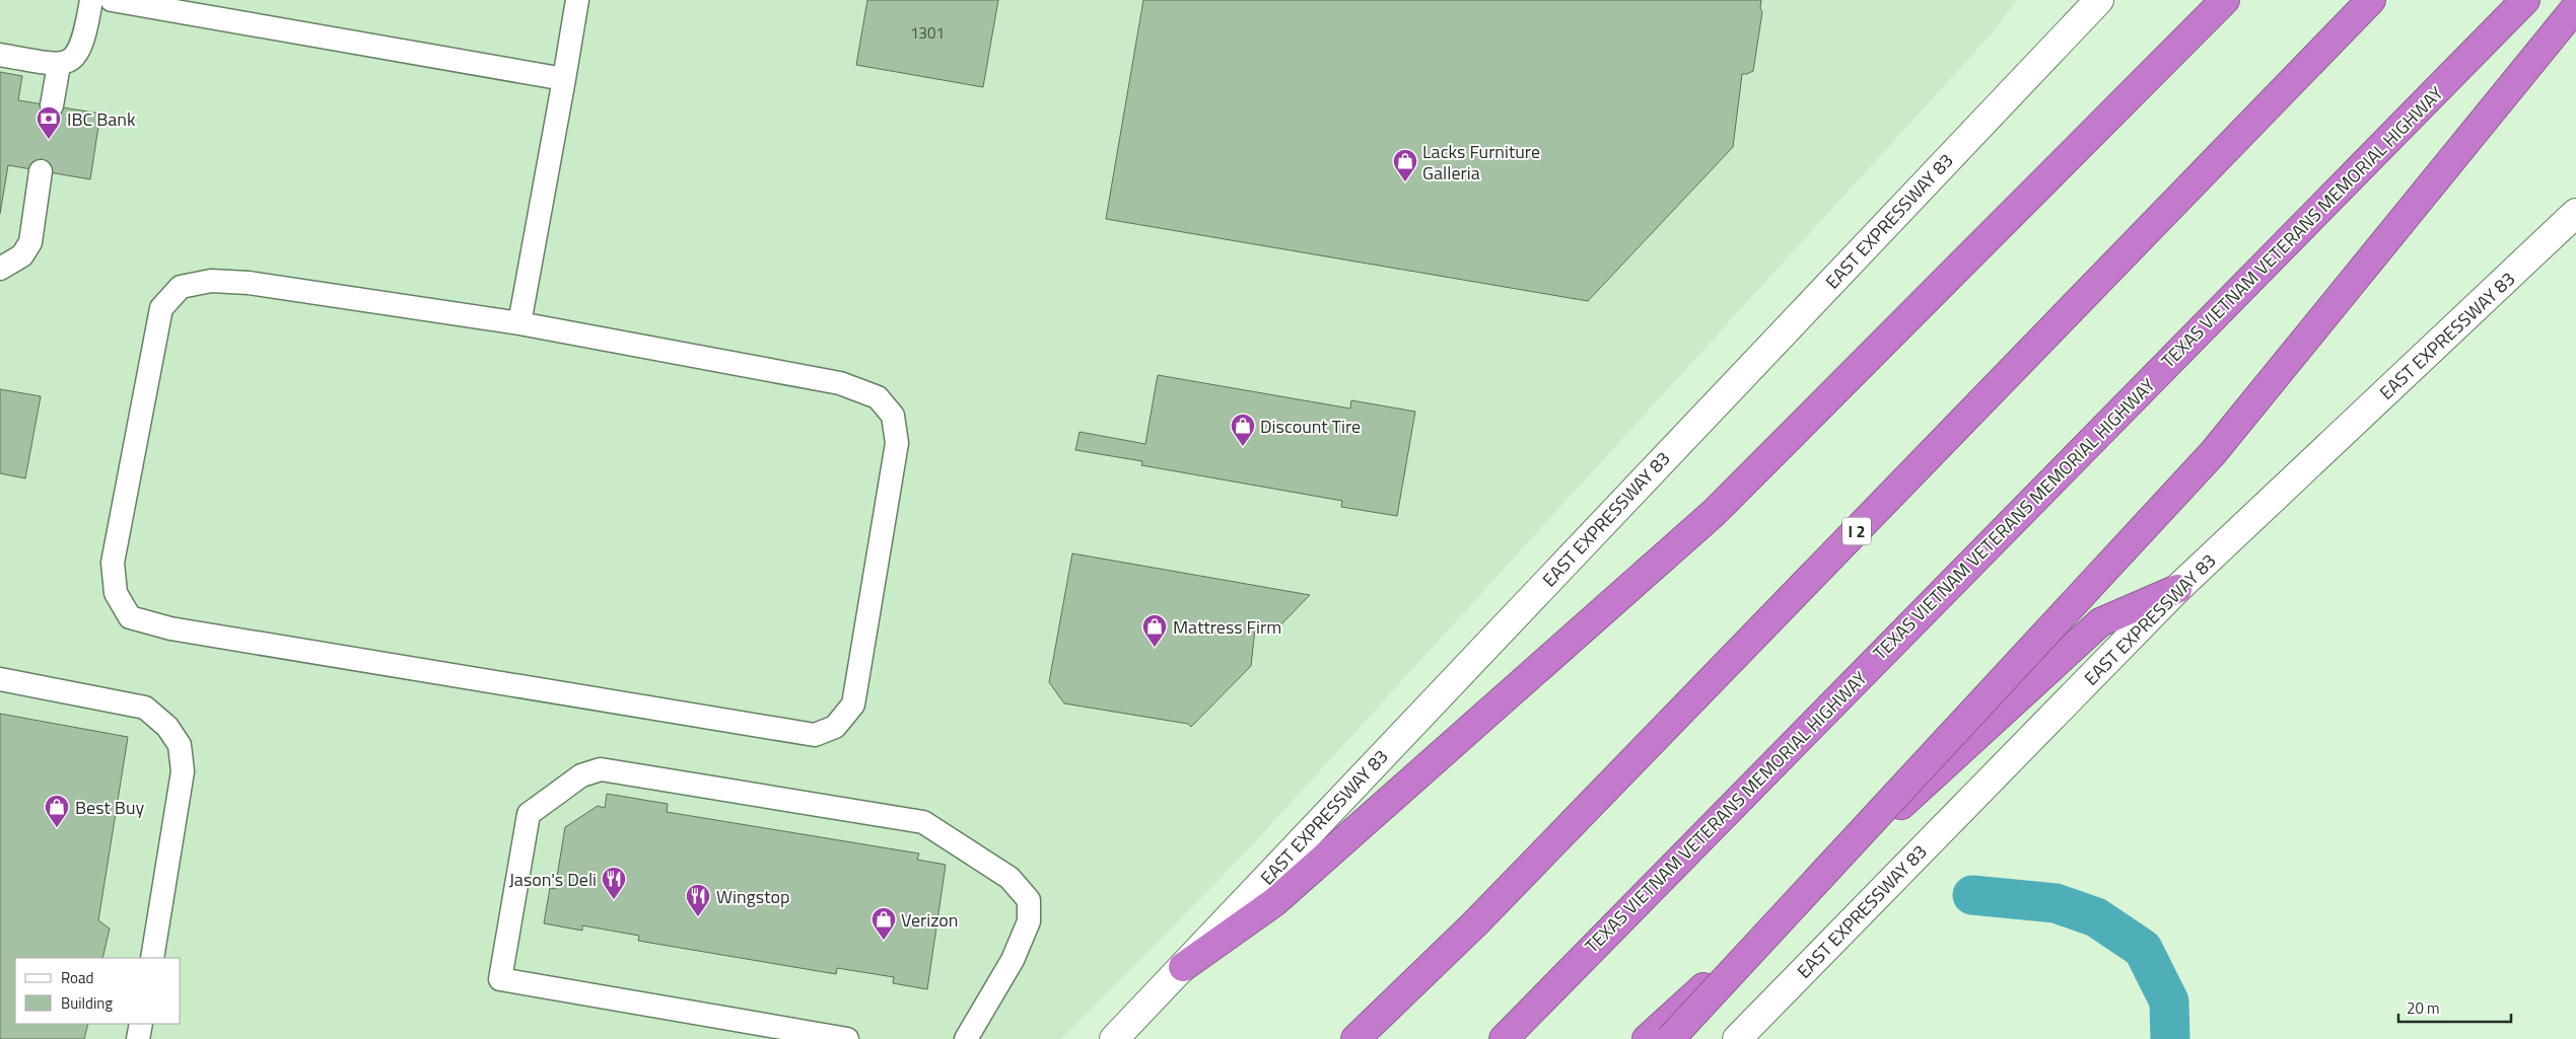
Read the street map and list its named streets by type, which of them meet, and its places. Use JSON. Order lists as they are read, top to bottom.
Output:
{
  "streets": {
    "highway": ["TEXAS VIETNAM VETERANS MEMORIAL HIGHWAY", "I 2"],
    "main road": ["EAST EXPRESSWAY 83"]
  },
  "places": {
    "bank": ["IBC Bank"],
    "shop": [
      "Lacks Furniture Galleria",
      "Discount Tire",
      "Mattress Firm",
      "Best Buy",
      "Verizon"
    ],
    "restaurant": ["Jason's Deli", "Wingstop"]
  },
  "house_numbers": ["1301"],
  "legend": ["Road", "Building"],
  "scale_bar": "20 m"
}
